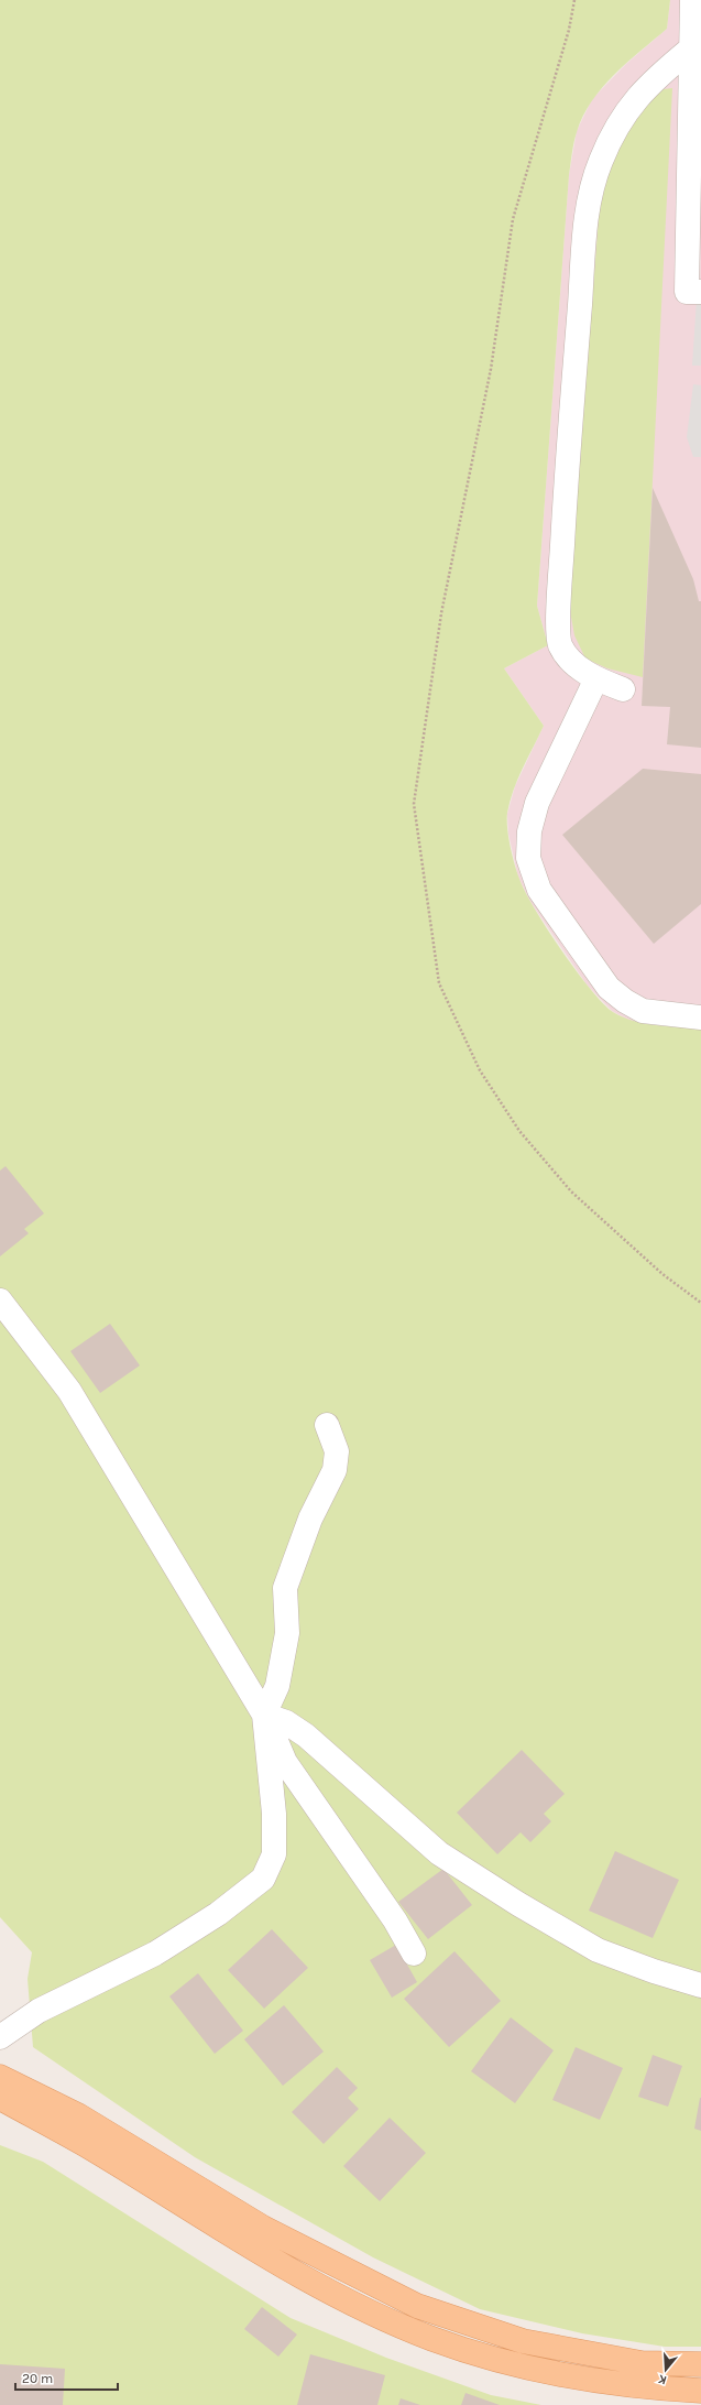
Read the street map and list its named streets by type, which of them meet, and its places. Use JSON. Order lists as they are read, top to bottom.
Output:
{
  "scale_bar": "20 m",
  "north": "bottom"
}
